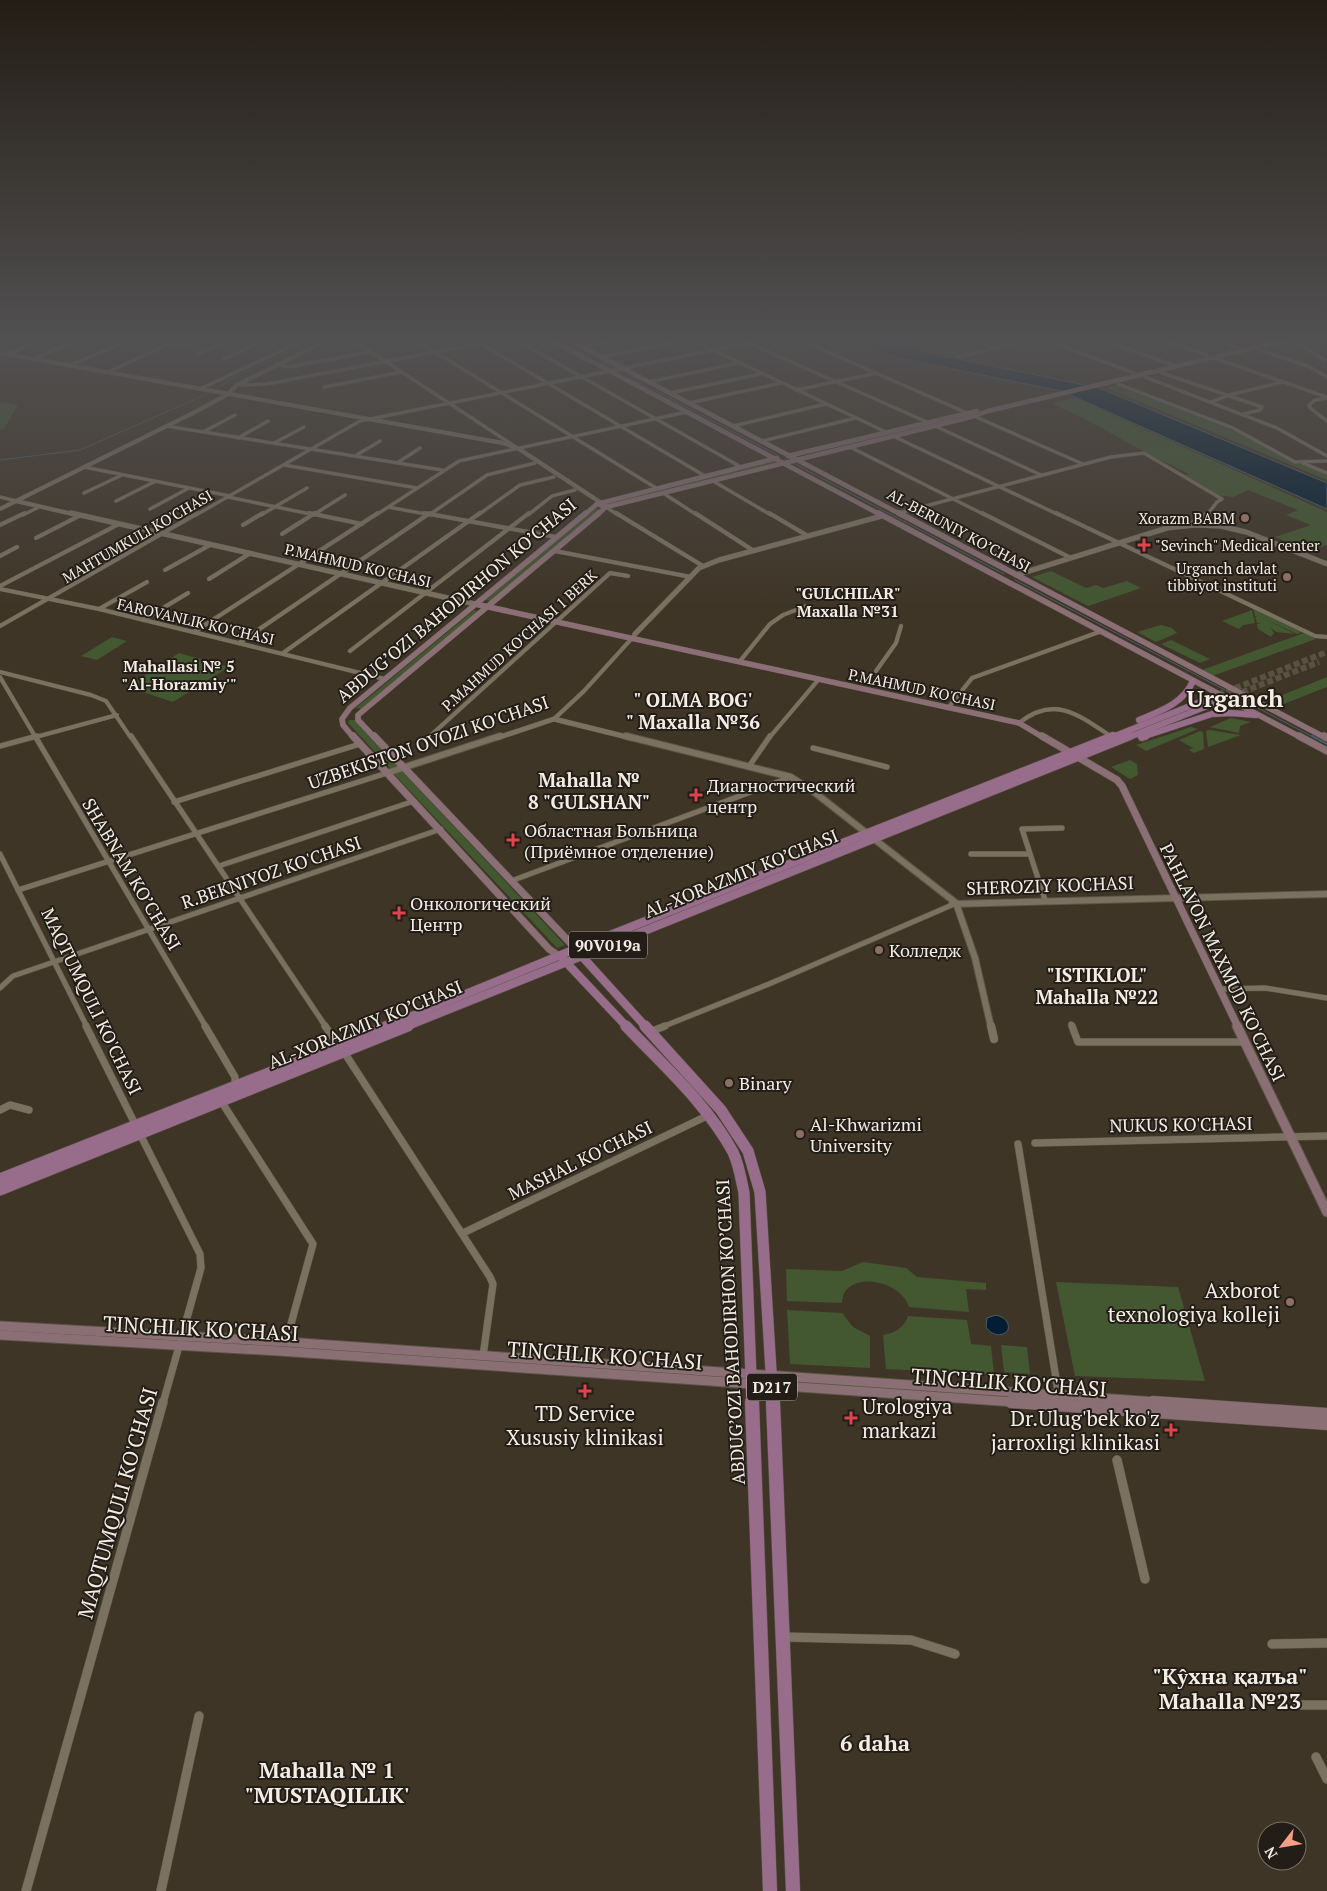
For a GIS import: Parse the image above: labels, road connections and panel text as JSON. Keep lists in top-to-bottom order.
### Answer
{
  "streets": {
    "main road": [
      "AL-BERUNIY KO’CHASI",
      "P.MAHMUD KO'CHASI",
      "ABDUG’OZI BAHODIRHON KO’CHASI",
      "AL-XORAZMIY KO’CHASI",
      "90V019a",
      "PAHLAVON MAXMUD KO'CHASI",
      "TINCHLIK KO'CHASI",
      "D217"
    ],
    "street": [
      "MAHTUMKULI KO'CHASI",
      "FAROVANLIK KO'CHASI",
      "P.MAHMUD KO'CHASI 1 BERK",
      "UZBEKISTON OVOZI KO'CHASI",
      "R.BEKNIYOZ KO'CHASI",
      "SHABNAM KO’CHASI",
      "SHEROZIY KOCHASI",
      "MAQTUMQULI KO'CHASI",
      "NUKUS KO'CHASI",
      "MASHAL KO'CHASI"
    ]
  },
  "crossings": [
    ["AL-BERUNIY KO’CHASI", "ABDUG’OZI BAHODIRHON KO’CHASI"],
    ["AL-BERUNIY KO’CHASI", "UZBEKISTON OVOZI KO'CHASI"],
    ["MAHTUMKULI KO'CHASI", "P.MAHMUD KO'CHASI"],
    ["MAHTUMKULI KO'CHASI", "FAROVANLIK KO'CHASI"],
    ["P.MAHMUD KO'CHASI", "ABDUG’OZI BAHODIRHON KO’CHASI"],
    ["P.MAHMUD KO'CHASI", "P.MAHMUD KO'CHASI 1 BERK"],
    ["P.MAHMUD KO'CHASI", "UZBEKISTON OVOZI KO'CHASI"],
    ["P.MAHMUD KO'CHASI", "AL-XORAZMIY KO’CHASI"],
    ["P.MAHMUD KO'CHASI", "PAHLAVON MAXMUD KO'CHASI"],
    ["ABDUG’OZI BAHODIRHON KO’CHASI", "FAROVANLIK KO'CHASI"],
    ["ABDUG’OZI BAHODIRHON KO’CHASI", "UZBEKISTON OVOZI KO'CHASI"],
    ["ABDUG’OZI BAHODIRHON KO’CHASI", "R.BEKNIYOZ KO'CHASI"],
    ["ABDUG’OZI BAHODIRHON KO’CHASI", "AL-XORAZMIY KO’CHASI"],
    ["ABDUG’OZI BAHODIRHON KO’CHASI", "SHEROZIY KOCHASI"],
    ["ABDUG’OZI BAHODIRHON KO’CHASI", "MASHAL KO'CHASI"],
    ["ABDUG’OZI BAHODIRHON KO’CHASI", "TINCHLIK KO'CHASI"],
    ["UZBEKISTON OVOZI KO'CHASI", "SHABNAM KO’CHASI"],
    ["UZBEKISTON OVOZI KO'CHASI", "MAQTUMQULI KO'CHASI"],
    ["R.BEKNIYOZ KO'CHASI", "SHABNAM KO’CHASI"],
    ["R.BEKNIYOZ KO'CHASI", "MAQTUMQULI KO'CHASI"],
    ["AL-XORAZMIY KO’CHASI", "SHABNAM KO’CHASI"],
    ["AL-XORAZMIY KO’CHASI", "PAHLAVON MAXMUD KO'CHASI"],
    ["AL-XORAZMIY KO’CHASI", "MAQTUMQULI KO'CHASI"],
    ["SHEROZIY KOCHASI", "PAHLAVON MAXMUD KO'CHASI"],
    ["PAHLAVON MAXMUD KO'CHASI", "NUKUS KO'CHASI"],
    ["MAQTUMQULI KO'CHASI", "TINCHLIK KO'CHASI"]
  ],
  "districts": [
    "\"GULCHILAR\" Maxalla №31",
    "Mahallasi № 5 \"Аl-Horazmiy'\"",
    "Urganch",
    "\" OLMA BOG' \" Maxalla №36",
    "Mahalla № 8 \"GULSHAN\"",
    "\"ISTIKLOL\" Mahalla №22",
    "\"Kŷхна қалъа\" Mahalla №23",
    "6 daha",
    "Mahalla № 1 \"MUSTAQILLIK'"
  ],
  "places": {
    "other": [
      "Xorazm BABM",
      "Urganch davlat tibbiyot instituti",
      "Колледж",
      "Binary",
      "Al-Khwarizmi University",
      "Axborot texnologiya kolleji"
    ],
    "health": [
      "\"Sevinch\" Medical center",
      "Диагностический центр",
      "Областная Больница (Приёмное отделение)",
      "Онкологический Центр",
      "TD Service Xususiy klinikasi",
      "Urologiya markazi",
      "Dr.Ulug'bek ko'z jarroxligi klinikasi"
    ]
  },
  "north": "bottom left"
}
